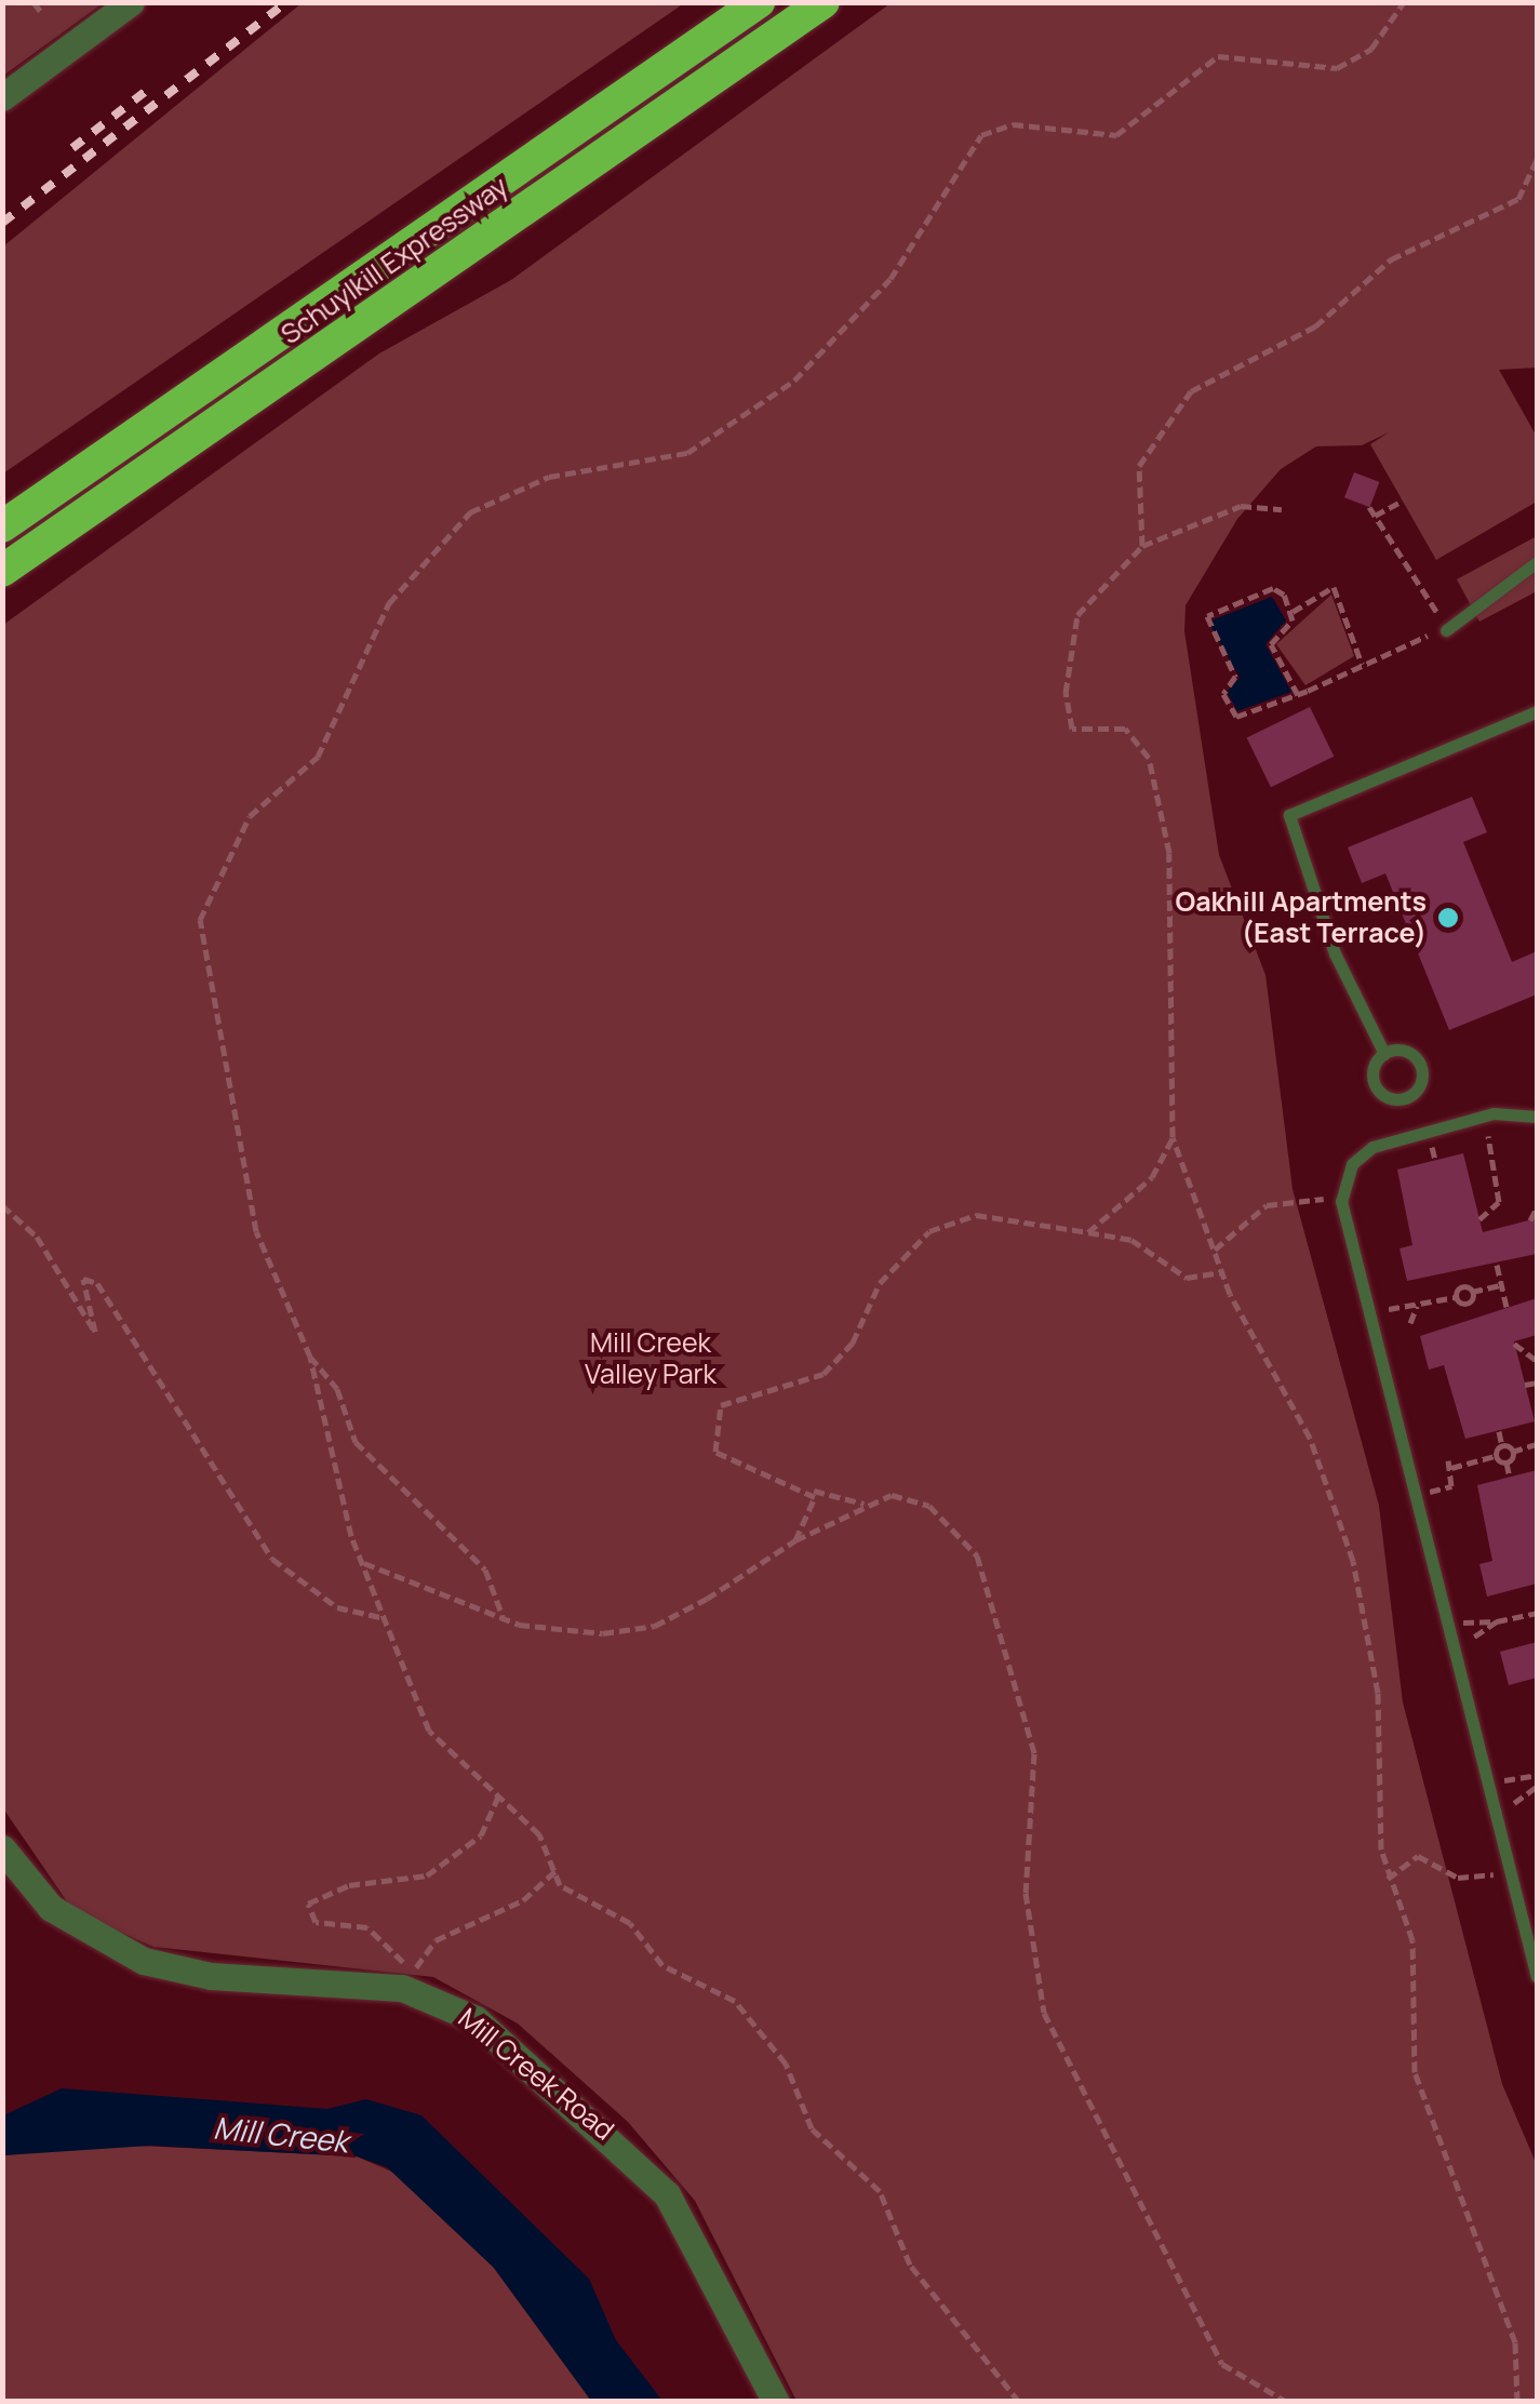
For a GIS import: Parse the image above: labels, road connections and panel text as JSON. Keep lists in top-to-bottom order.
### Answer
{
  "streets": {
    "highway": ["Schuylkill Expressway"],
    "street": ["Mill Creek Road"]
  },
  "water": ["Mill Creek"],
  "parks": ["Mill Creek Valley Park"],
  "places": ["Oakhill Apartments (East Terrace)"]
}
